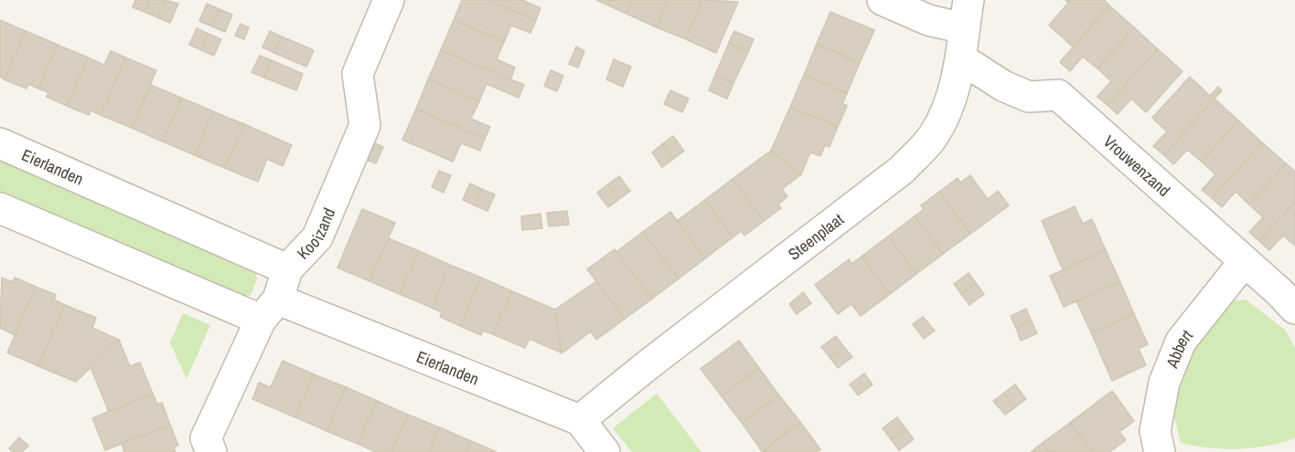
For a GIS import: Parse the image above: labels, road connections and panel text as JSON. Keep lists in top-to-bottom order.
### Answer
{
  "streets": {
    "street": [
      "Vrouwenzand",
      "Eierlanden",
      "Kooizand",
      "Steenplaat",
      "Abbert"
    ]
  },
  "crossings": [
    ["Vrouwenzand", "Steenplaat"],
    ["Vrouwenzand", "Abbert"],
    ["Eierlanden", "Kooizand"],
    ["Eierlanden", "Steenplaat"]
  ]
}
